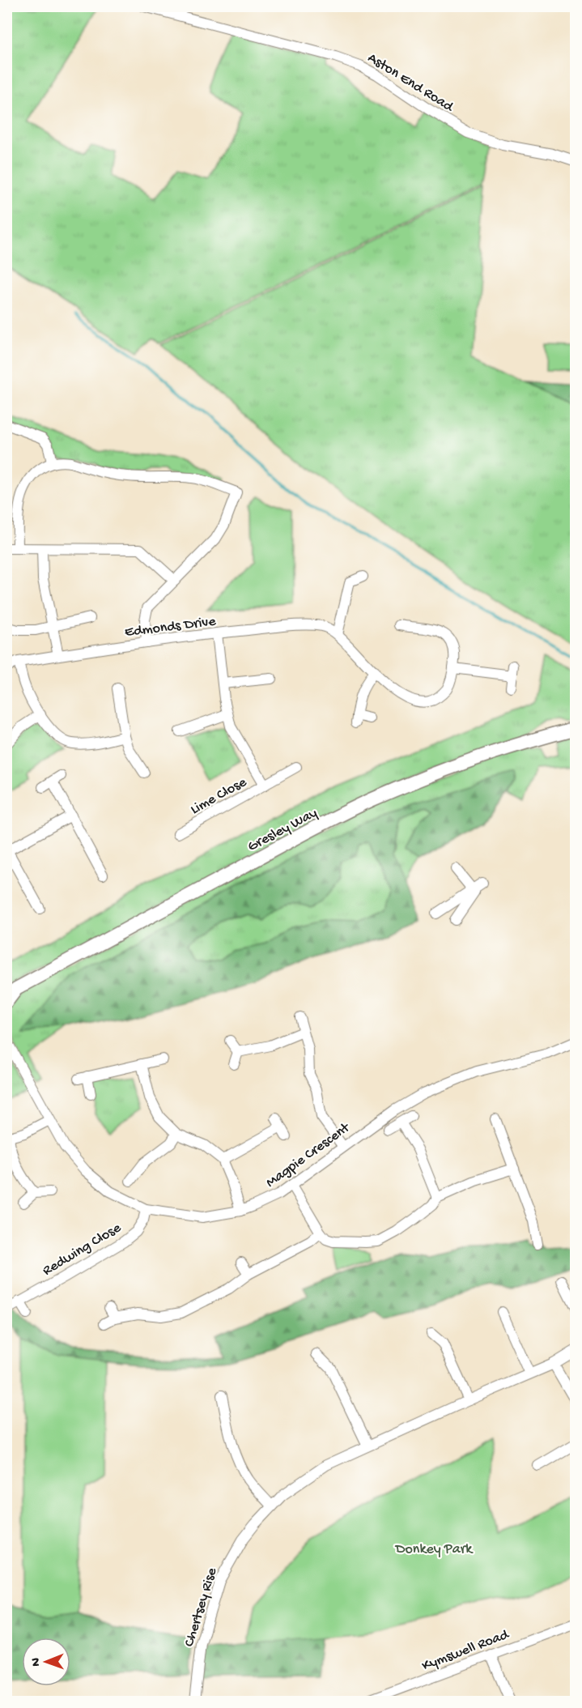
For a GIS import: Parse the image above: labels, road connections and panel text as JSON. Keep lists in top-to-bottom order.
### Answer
{
  "streets": {
    "street": [
      "Aston End Road",
      "Edmonds Drive",
      "Lime Close",
      "Gresley Way",
      "Magpie Crescent",
      "Redwing Close",
      "Chertsey Rise",
      "Kymswell Road"
    ]
  },
  "crossings": [
    ["Edmonds Drive", "Lime Close"],
    ["Magpie Crescent", "Redwing Close"]
  ],
  "parks": ["Donkey Park"],
  "north": "left"
}
